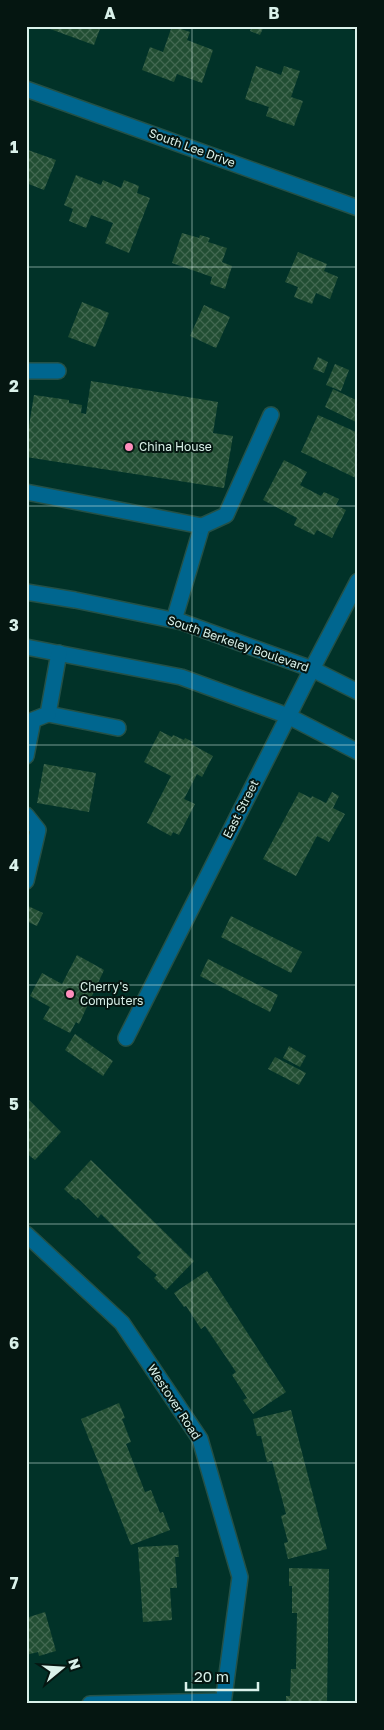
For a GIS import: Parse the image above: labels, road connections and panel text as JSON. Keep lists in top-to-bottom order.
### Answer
{
  "streets": {
    "street": [
      "South Lee Drive",
      "South Berkeley Boulevard",
      "East Street",
      "Westover Road"
    ]
  },
  "crossings": [
    ["South Berkeley Boulevard", "East Street"]
  ],
  "places": ["China House", "Cherry's Computers"],
  "scale_bar": "20 m",
  "north": "right",
  "grid": {
    "columns": ["A", "B"],
    "rows": [
      "1",
      "2",
      "3",
      "4",
      "5",
      "6",
      "7"
    ]
  }
}
